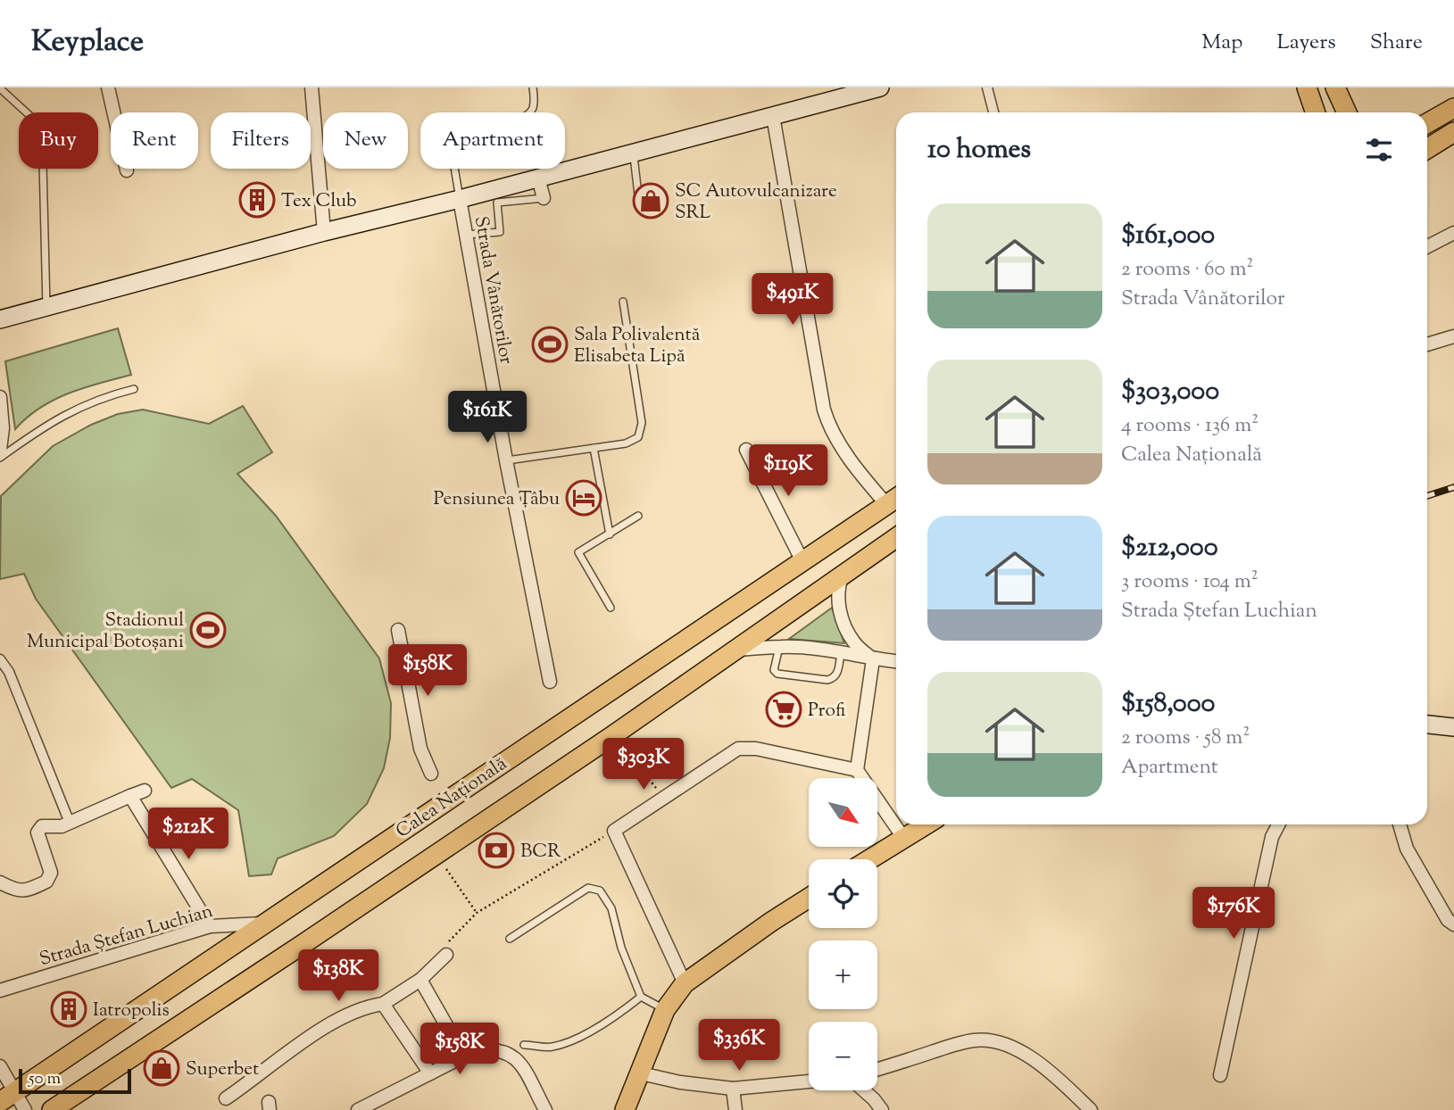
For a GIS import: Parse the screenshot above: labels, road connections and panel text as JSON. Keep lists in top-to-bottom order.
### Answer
{
  "streets": {
    "main road": ["Calea Națională"],
    "street": ["Strada Vânătorilor", "Strada Ștefan Luchian"]
  },
  "crossings": [
    ["Calea Națională", "Strada Ștefan Luchian"]
  ],
  "places": {
    "building": ["Tex Club", "Iatropolis"],
    "shop": ["SC Autovulcanizare SRL", "Superbet"],
    "sports": ["Sala Polivalentă Elisabeta Lipă", "Stadionul Municipal Botoșani"],
    "hotel": ["Pensiunea Țâbu"],
    "supermarket": ["Profi"],
    "bank": ["BCR"]
  },
  "scale_bar": "50 m",
  "north": "bottom right",
  "page": {
    "header": "Keyplace",
    "nav": ["Map", "Layers", "Share"],
    "chip": [
      "Buy",
      "Rent",
      "Filters",
      "New",
      "Apartment"
    ],
    "heading": "10 homes",
    "list": [
      {
        "name": "$161,000",
        "note": "2 rooms · 60 m² · Strada Vânătorilor"
      },
      {
        "name": "$303,000",
        "note": "4 rooms · 136 m² · Calea Națională"
      },
      {
        "name": "$212,000",
        "note": "3 rooms · 104 m² · Strada Ștefan Luchian"
      },
      {
        "name": "$158,000",
        "note": "2 rooms · 58 m² · Apartment"
      }
    ],
    "price": [
      "$491K",
      "$161K",
      "$119K",
      "$158K",
      "$303K",
      "$212K",
      "$176K",
      "$138K",
      "$336K",
      "$158K"
    ],
    "map_buttons": ["+", "−"],
    "scale": "50 m"
  }
}
